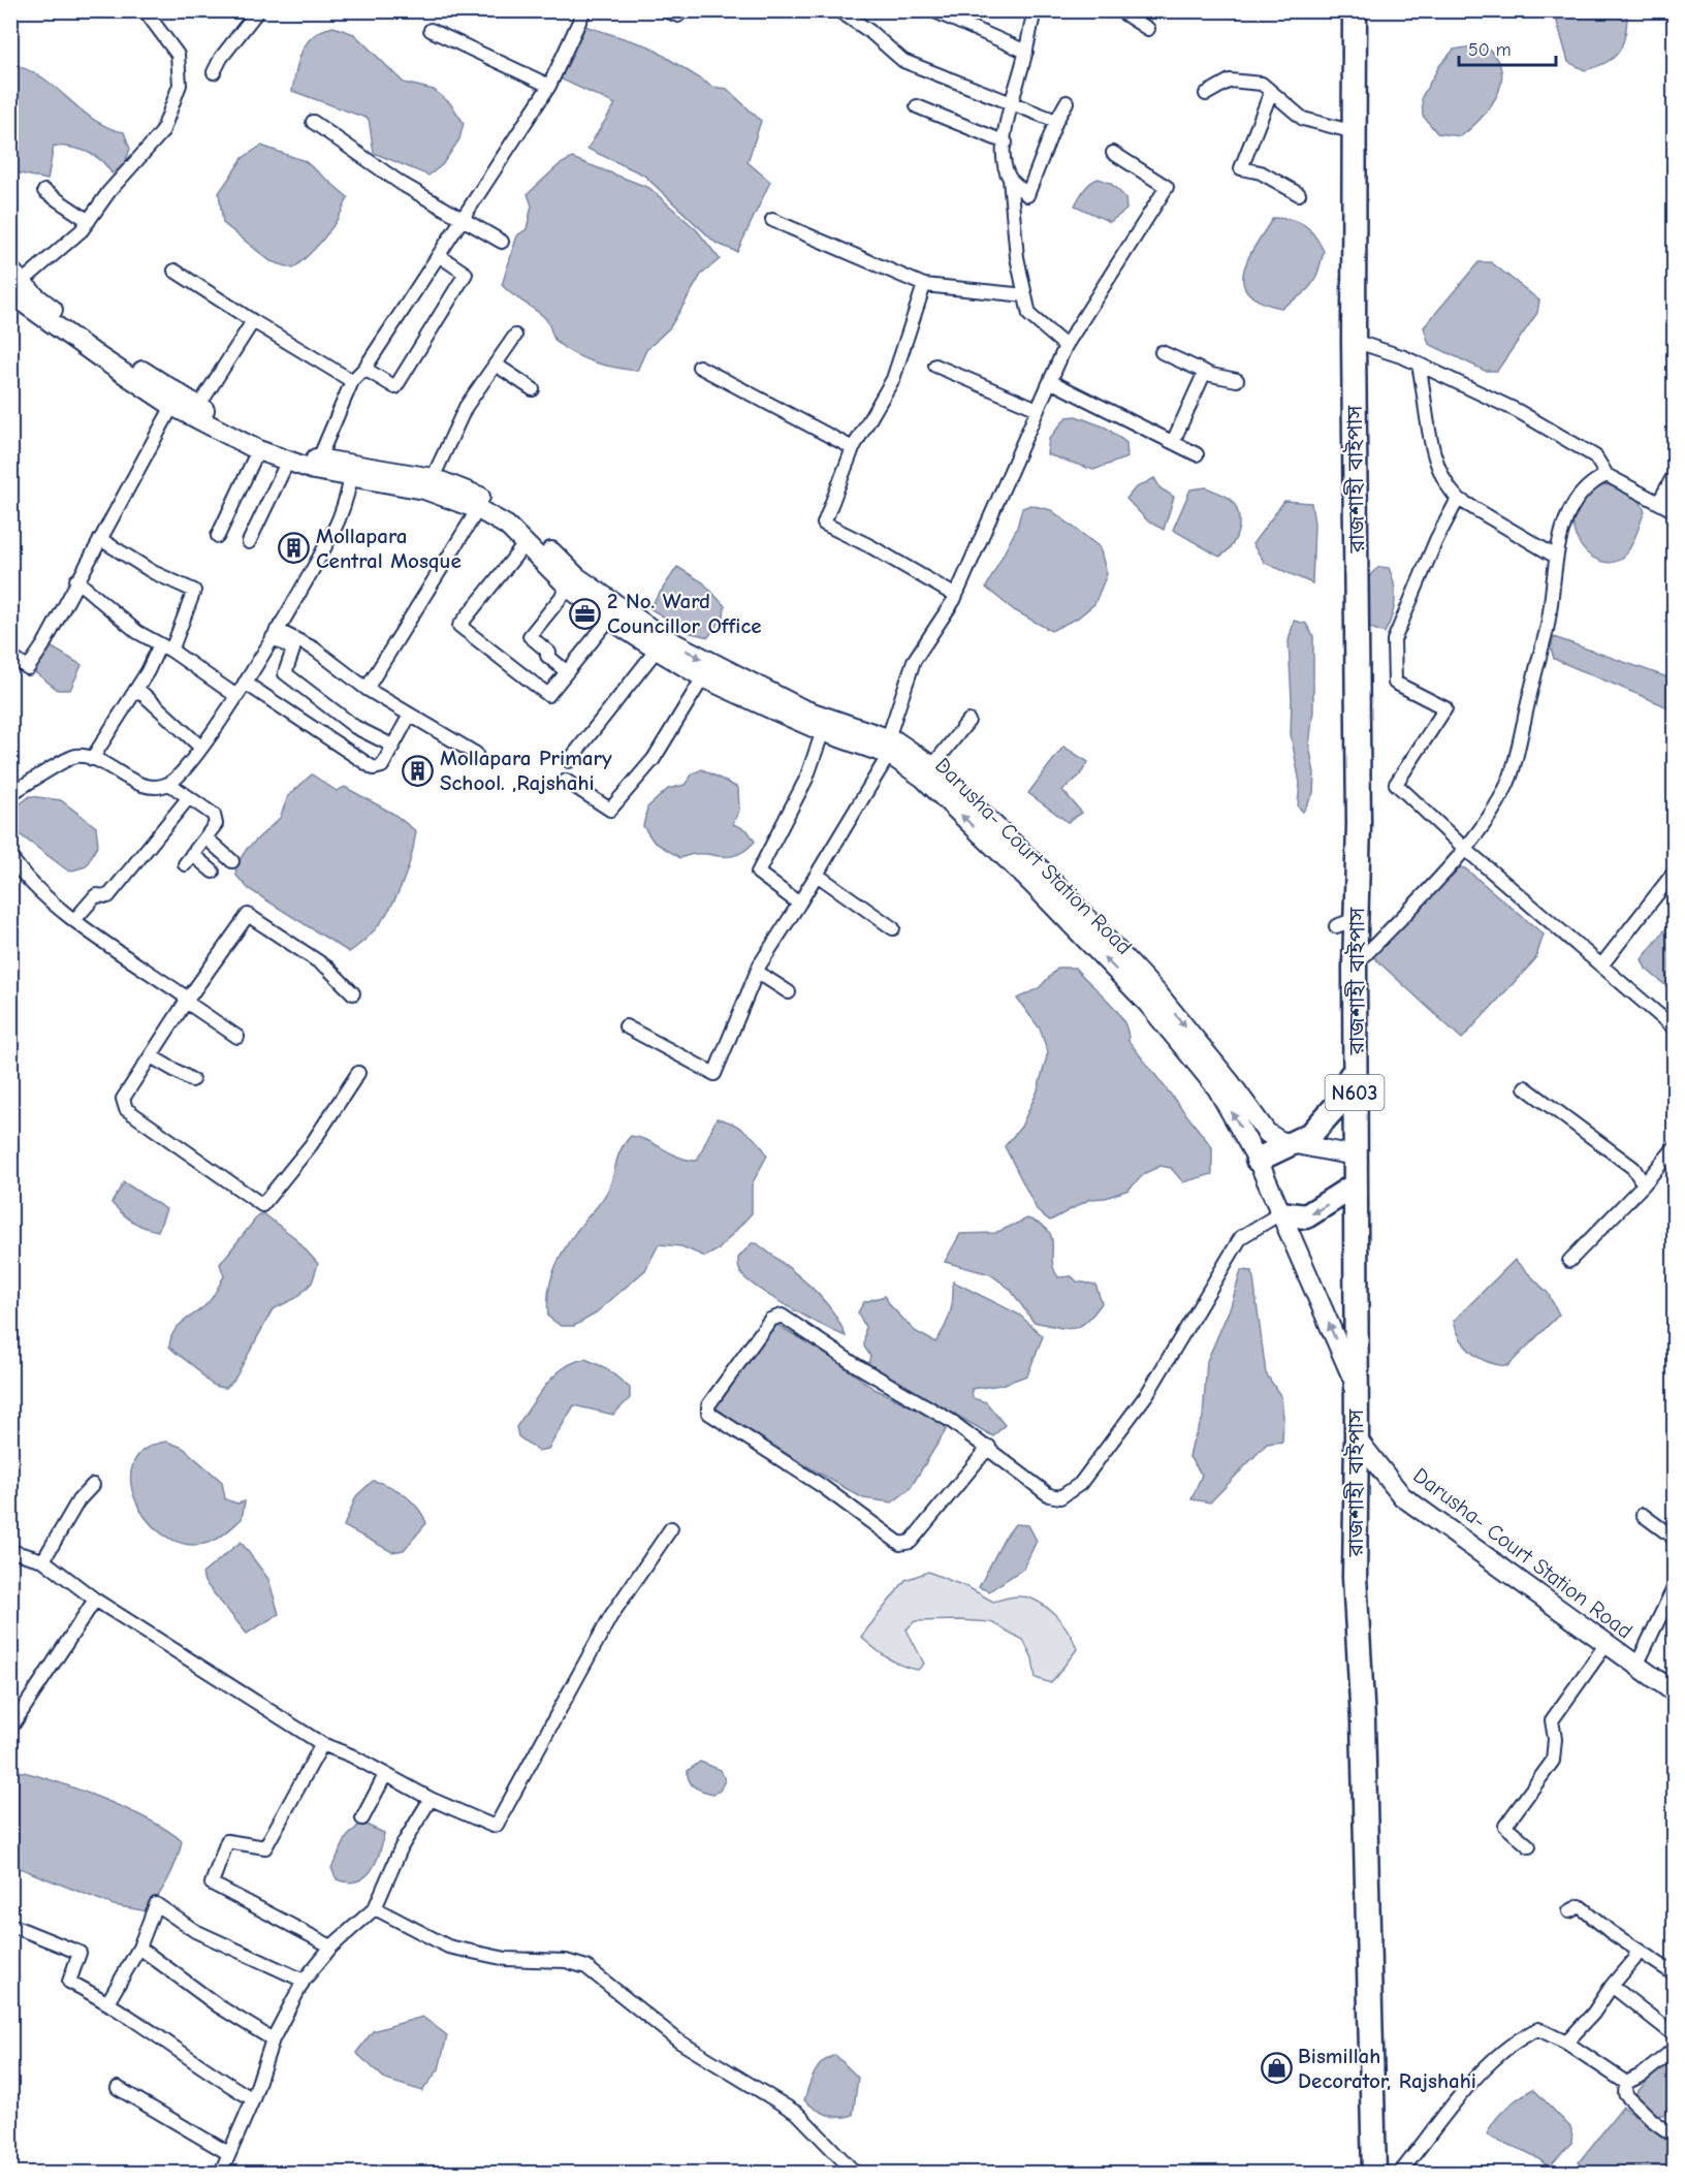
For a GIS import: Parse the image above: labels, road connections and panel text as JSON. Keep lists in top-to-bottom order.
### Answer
{
  "streets": {
    "highway": ["রাজশাহী বাইপাস", "N603"],
    "street": ["Darusha- Court Station Road"]
  },
  "crossings": [
    ["রাজশাহী বাইপাস", "Darusha- Court Station Road"]
  ],
  "places": {
    "building": ["Mollapara Central Mosque", "Mollapara Primary School. ,Rajshahi"],
    "office": ["2 No. Ward Councillor Office"],
    "shop": ["Bismillah Decorator, Rajshahi"]
  },
  "scale_bar": "50 m"
}
